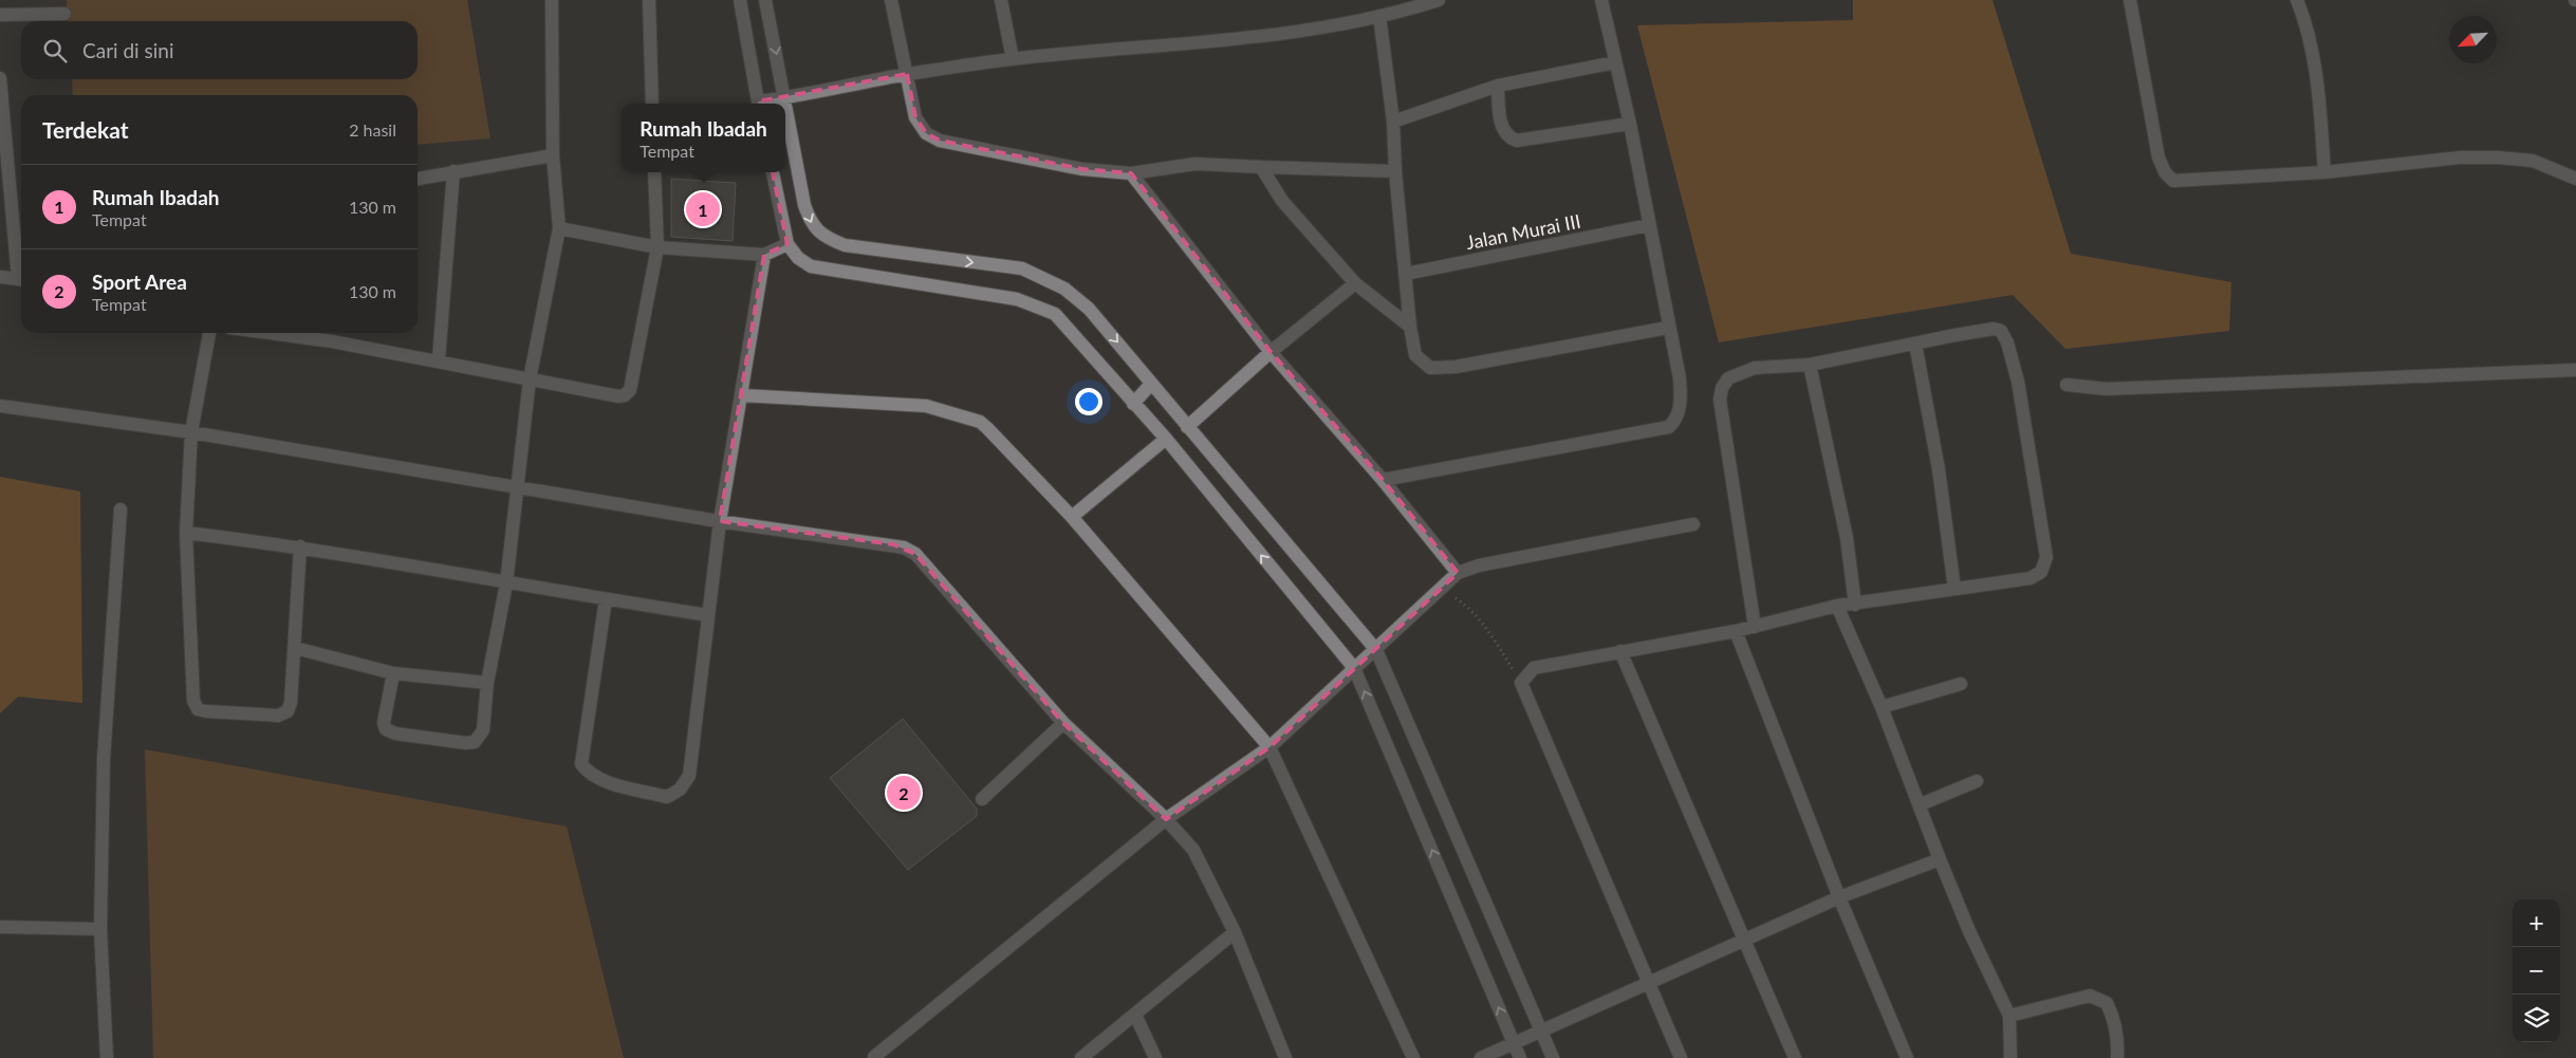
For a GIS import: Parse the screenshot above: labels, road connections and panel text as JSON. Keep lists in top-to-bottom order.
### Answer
{
  "streets": {
    "street": ["Jalan Murai III"]
  },
  "north": "bottom left",
  "page": {
    "search": "Cari di sini",
    "heading": ["Terdekat", "2 hasil"],
    "popup": ["Rumah Ibadah", "Tempat"],
    "list": [
      {
        "mark": "1",
        "name": "Rumah Ibadah",
        "note": "Tempat",
        "value": "130 m"
      },
      {
        "mark": "2",
        "name": "Sport Area",
        "note": "Tempat",
        "value": "130 m"
      }
    ],
    "pins": ["1", "2"],
    "map_buttons": ["+", "−"]
  }
}
